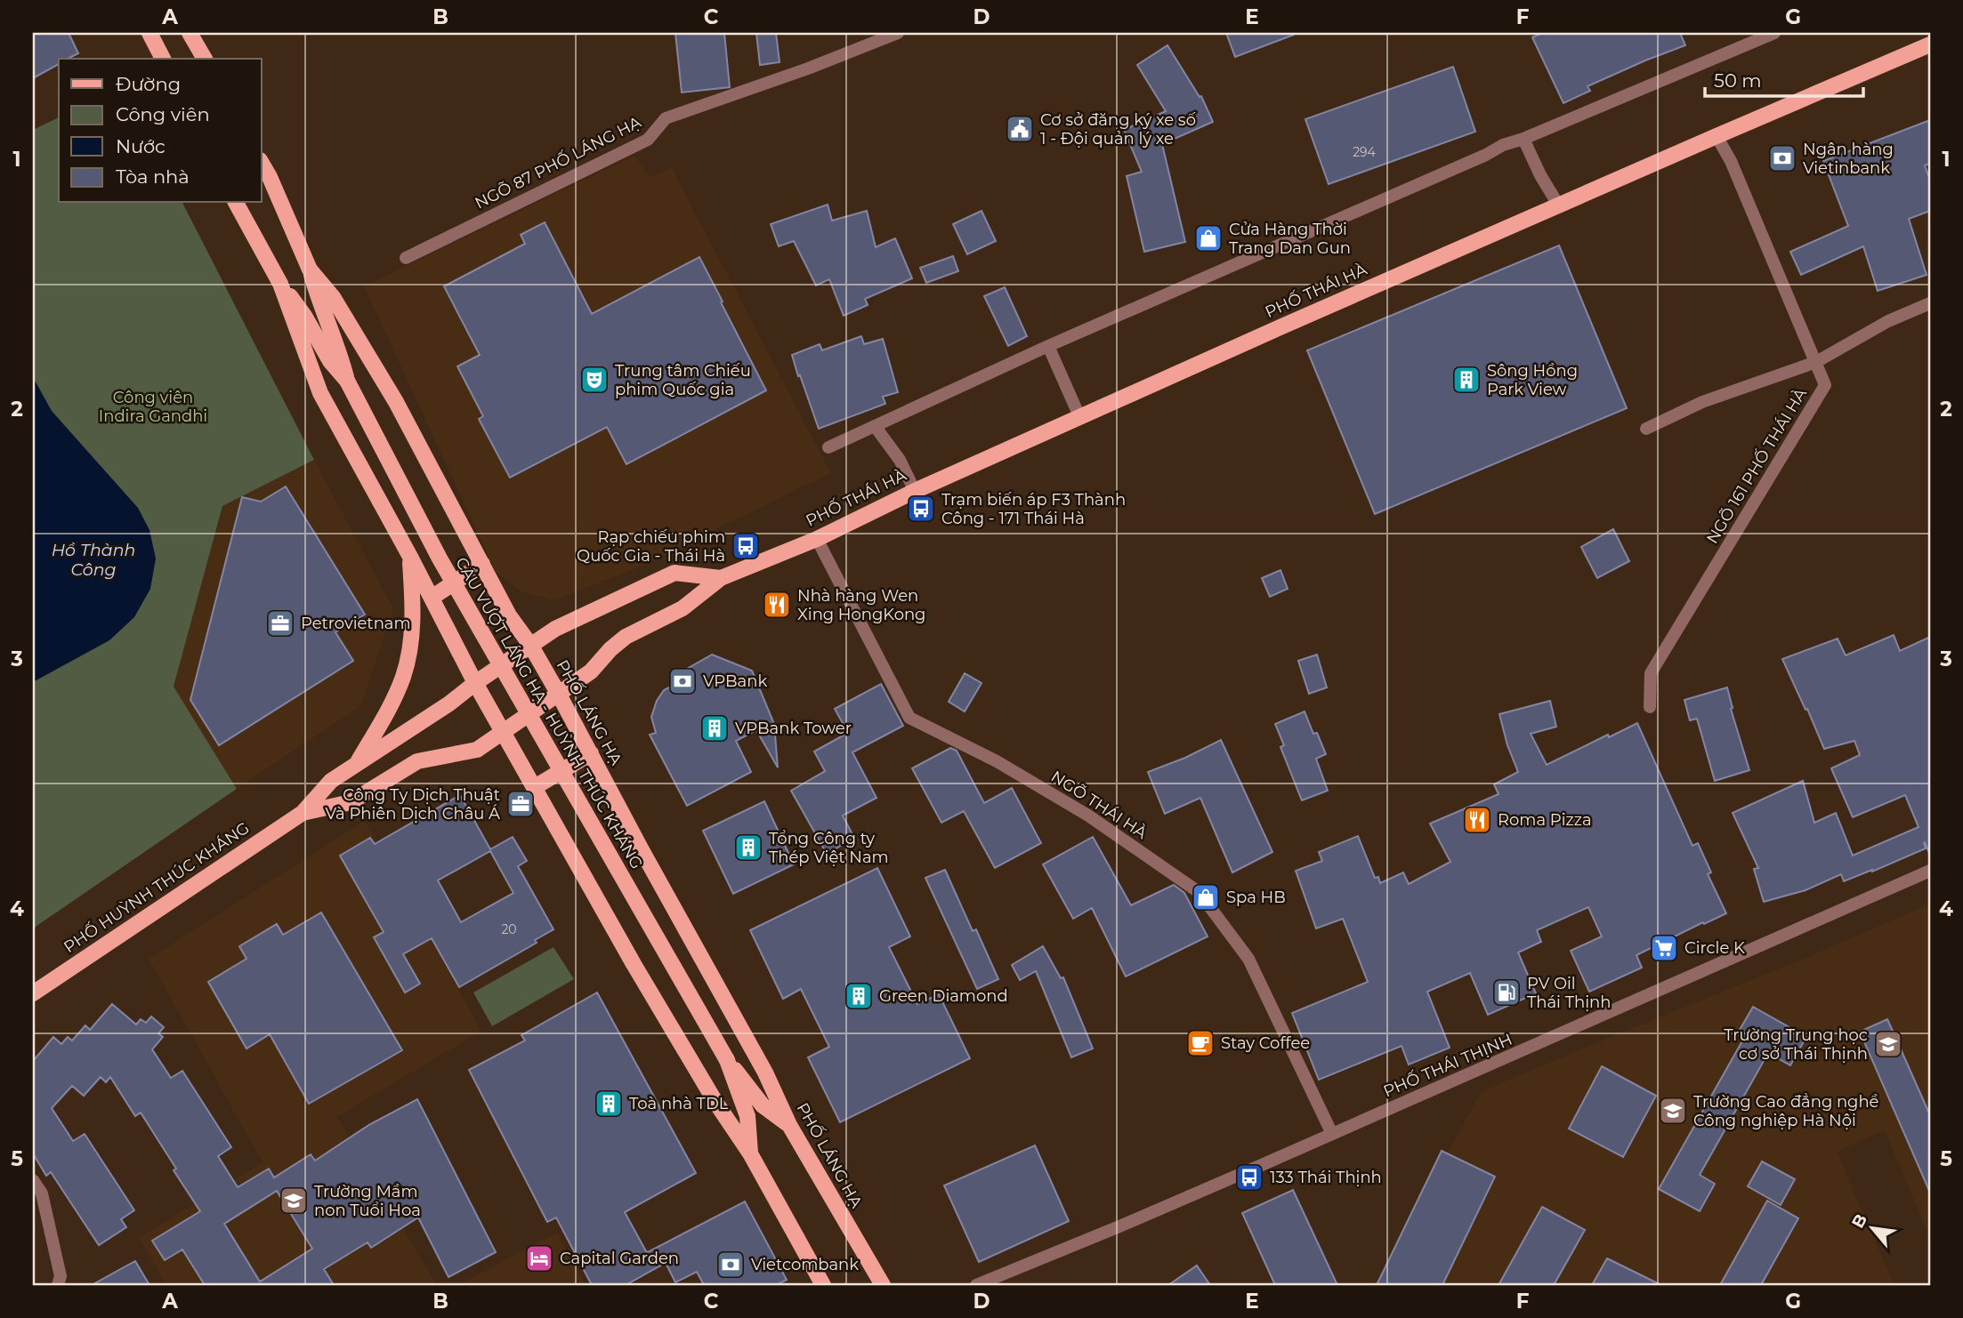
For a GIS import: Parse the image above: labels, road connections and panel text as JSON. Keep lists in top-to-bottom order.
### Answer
{
  "streets": {
    "main road": [
      "PHỐ THÁI HÀ",
      "PHỐ LÁNG HẠ",
      "CẦU VƯỢT LÁNG HẠ - HUỲNH THÚC KHÁNG",
      "PHỐ HUỲNH THÚC KHÁNG"
    ],
    "street": [
      "NGÕ 87 PHỐ LÁNG HẠ",
      "NGÕ 161 PHỐ THÁI HÀ",
      "NGÕ THÁI HÀ",
      "PHỐ THÁI THỊNH"
    ]
  },
  "crossings": [
    ["PHỐ THÁI HÀ", "NGÕ 161 PHỐ THÁI HÀ"],
    ["PHỐ THÁI HÀ", "PHỐ LÁNG HẠ"],
    ["PHỐ THÁI HÀ", "NGÕ THÁI HÀ"],
    ["PHỐ THÁI HÀ", "PHỐ HUỲNH THÚC KHÁNG"],
    ["PHỐ LÁNG HẠ", "CẦU VƯỢT LÁNG HẠ - HUỲNH THÚC KHÁNG"],
    ["NGÕ THÁI HÀ", "PHỐ THÁI THỊNH"]
  ],
  "water": ["Hồ Thành Công"],
  "parks": ["Công viên Indira Gandhi"],
  "places": {
    "public building": ["Cơ sở đăng ký xe số 1 - Đội quản lý xe"],
    "bank": ["Ngân hàng Vietinbank", "VPBank", "Vietcombank"],
    "shop": ["Cửa Hàng Thời Trang Dan Gun", "Spa HB"],
    "theatre": ["Trung tâm Chiếu phim Quốc gia"],
    "building": [
      "Sông Hồng Park View",
      "VPBank Tower",
      "Tổng Công ty Thép Việt Nam",
      "Green Diamond",
      "Toà nhà TDL"
    ],
    "bus stop": ["Trạm biến áp F3 Thành Công - 171 Thái Hà", "Rạp chiếu phim Quốc Gia - Thái Hà", "133 Thái Thịnh"],
    "restaurant": ["Nhà hàng Wen Xing HongKong", "Roma Pizza"],
    "office": ["Petrovietnam", "Công Ty Dịch Thuật Và Phiên Dịch Châu Á"],
    "supermarket": ["Circle K"],
    "fuel station": ["PV Oil Thái Thịnh"],
    "cafe": ["Stay Coffee"],
    "school or university": ["Trường Trung học cơ sở Thái Thịnh", "Trường Cao đẳng nghề Công nghiệp Hà Nội", "Trường Mầm non Tuổi Hoa"],
    "hotel": ["Capital Garden"]
  },
  "house_numbers": ["294", "20"],
  "legend": [
    "Đường",
    "Công viên",
    "Nước",
    "Tòa nhà"
  ],
  "scale_bar": "50 m",
  "north": "top left",
  "grid": {
    "columns": [
      "A",
      "B",
      "C",
      "D",
      "E",
      "F",
      "G"
    ],
    "rows": [
      "1",
      "2",
      "3",
      "4",
      "5"
    ]
  }
}
